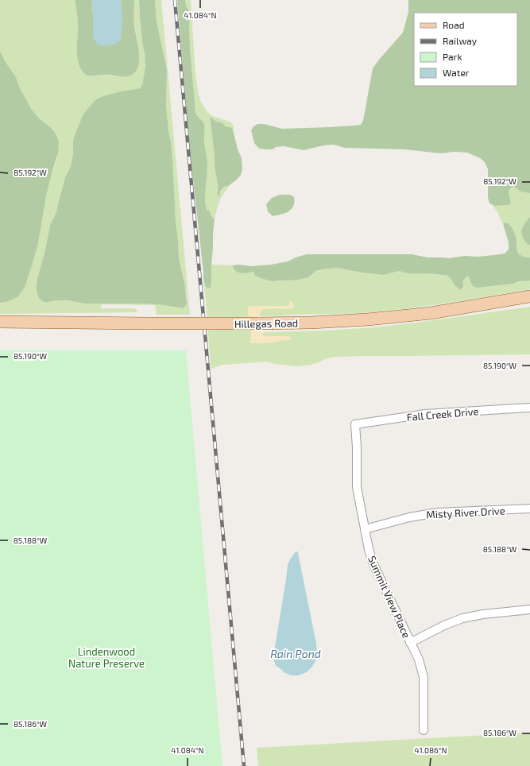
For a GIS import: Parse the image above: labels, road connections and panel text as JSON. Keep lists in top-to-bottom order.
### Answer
{
  "streets": {
    "main road": ["Hillegas Road"],
    "street": ["Fall Creek Drive", "Misty River Drive", "Summit View Place"]
  },
  "crossings": [
    ["Fall Creek Drive", "Summit View Place"],
    ["Misty River Drive", "Summit View Place"]
  ],
  "water": ["Rain Pond"],
  "parks": ["Lindenwood Nature Preserve"],
  "legend": [
    "Road",
    "Railway",
    "Park",
    "Water"
  ],
  "coordinates": [
    "41.084°N",
    "85.192°W",
    "85.190°W",
    "85.188°W",
    "85.186°W",
    "41.086°N"
  ]
}
